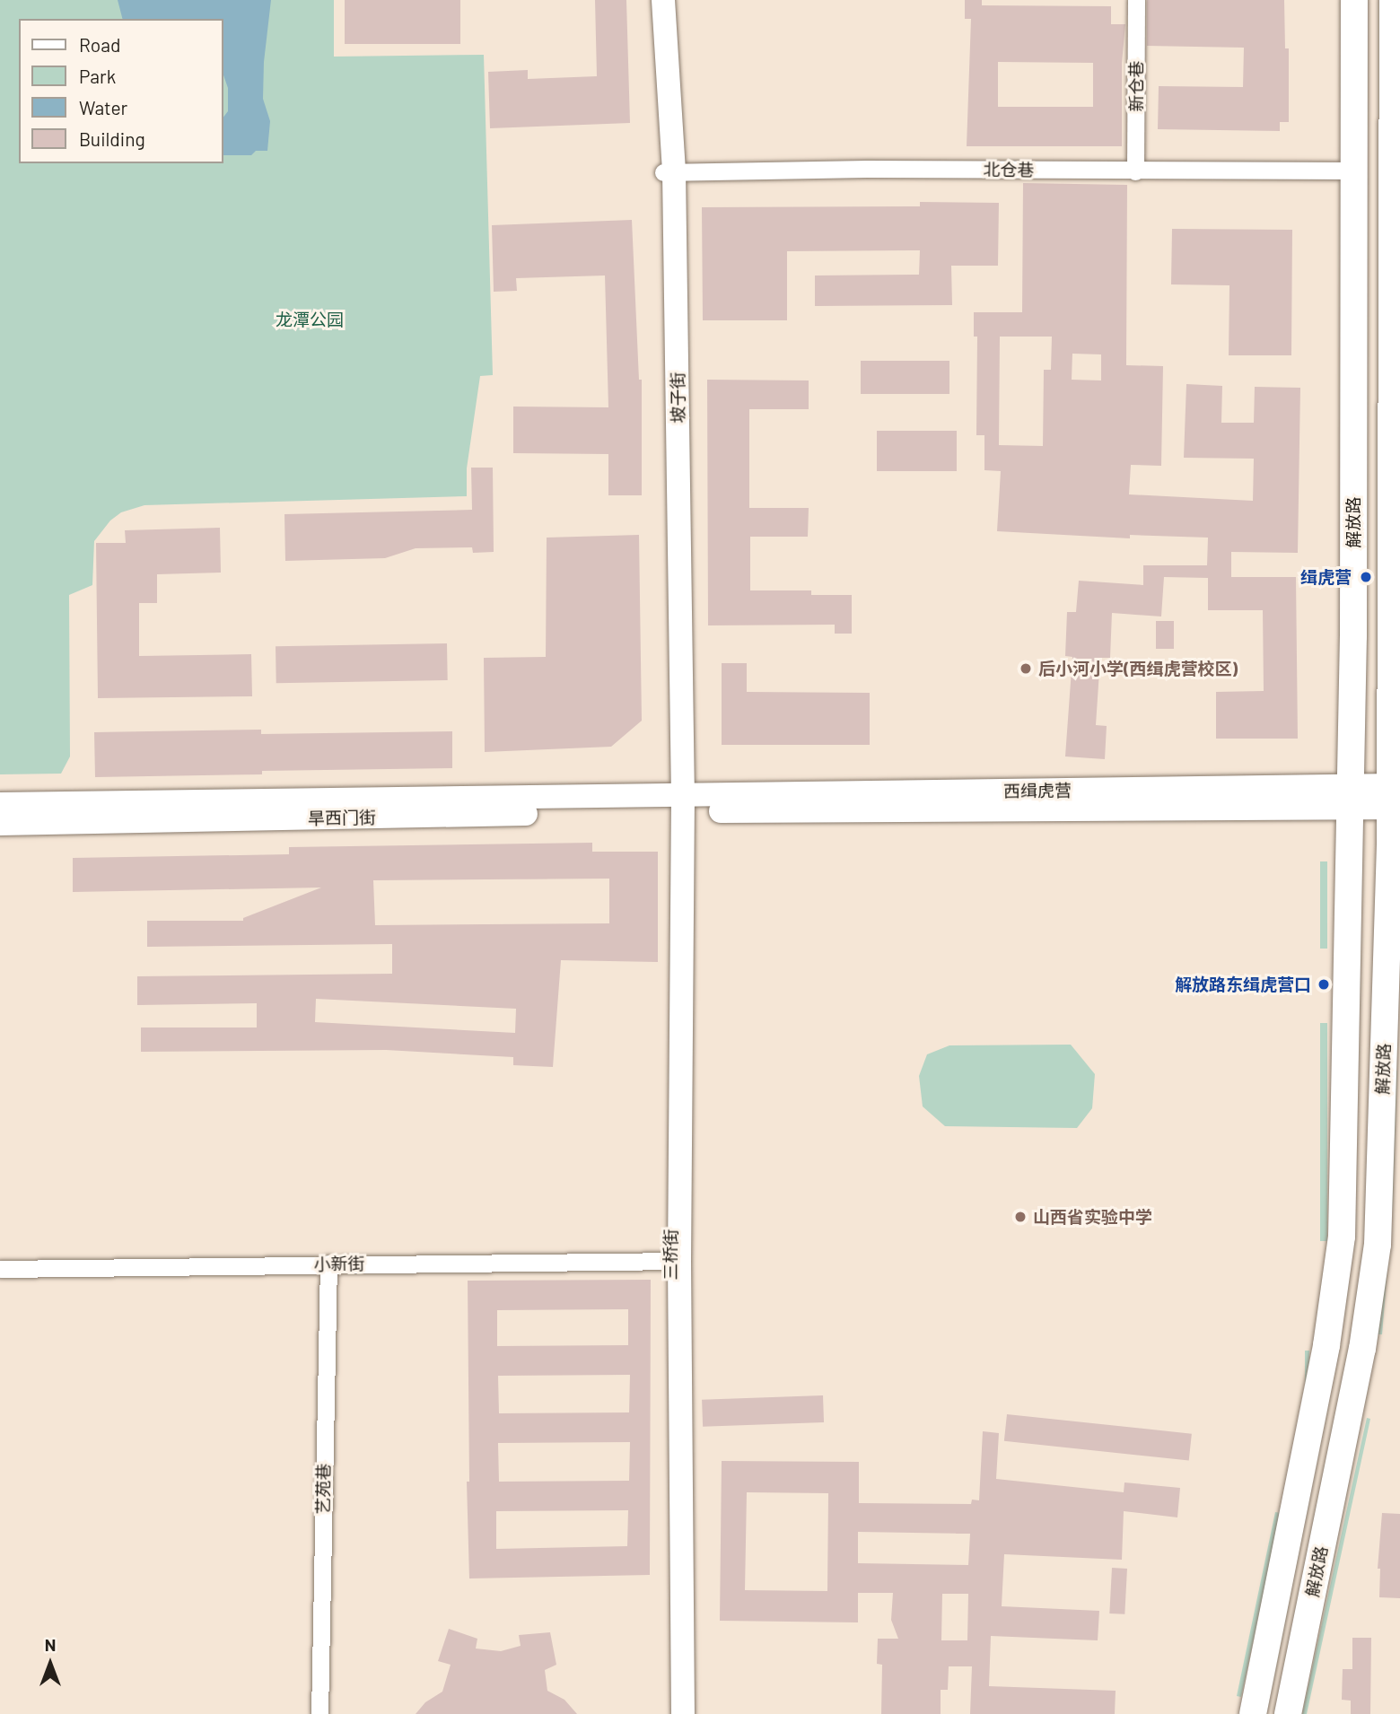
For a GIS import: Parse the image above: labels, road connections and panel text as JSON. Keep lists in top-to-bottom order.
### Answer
{
  "streets": {
    "main road": ["解放路"],
    "street": [
      "新仓巷",
      "北仓巷",
      "坡子街",
      "西缉虎营",
      "旱西门街",
      "三桥街",
      "小新街",
      "艺苑巷"
    ]
  },
  "crossings": [
    ["新仓巷", "北仓巷"],
    ["北仓巷", "坡子街"],
    ["北仓巷", "解放路"],
    ["坡子街", "西缉虎营"],
    ["坡子街", "旱西门街"],
    ["坡子街", "三桥街"],
    ["解放路", "西缉虎营"],
    ["西缉虎营", "旱西门街"],
    ["西缉虎营", "三桥街"],
    ["旱西门街", "三桥街"],
    ["三桥街", "小新街"],
    ["小新街", "艺苑巷"]
  ],
  "parks": ["龙潭公园"],
  "places": [
    "缉虎营",
    "后小河小学(西缉虎营校区)",
    "解放路东缉虎营口",
    "山西省实验中学"
  ],
  "legend": [
    "Road",
    "Park",
    "Water",
    "Building"
  ],
  "north": "top"
}
